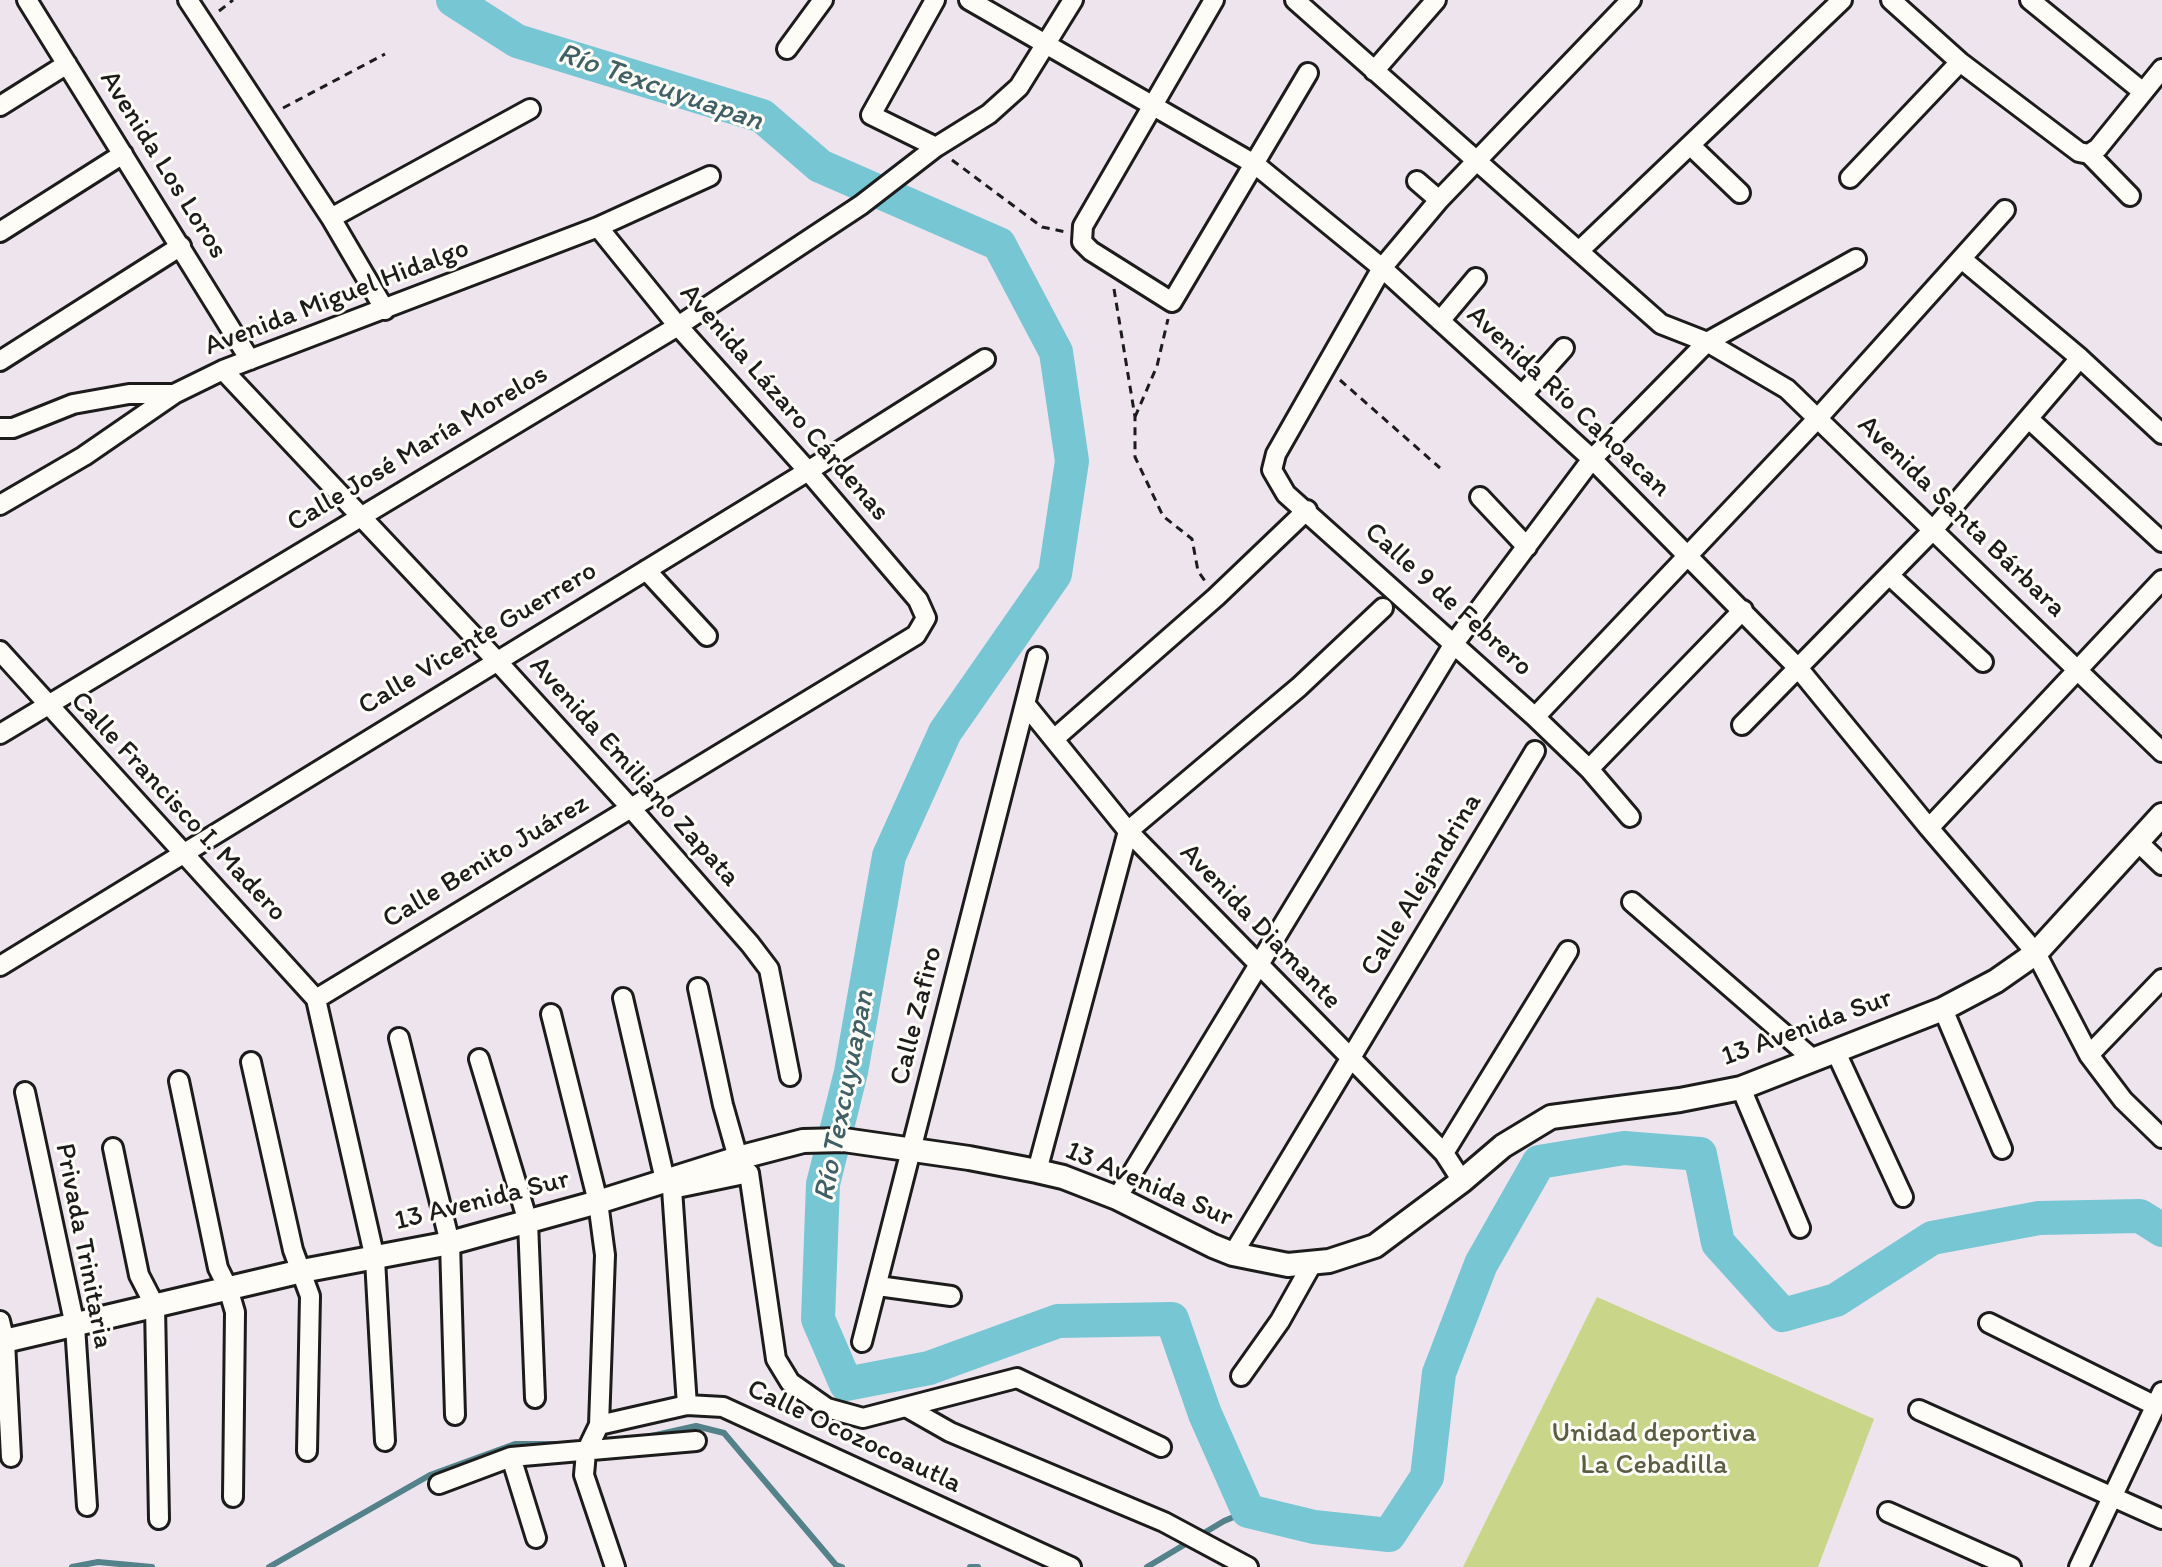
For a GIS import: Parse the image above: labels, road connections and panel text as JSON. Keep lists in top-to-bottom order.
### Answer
{
  "streets": {
    "street": [
      "Avenida Los Loros",
      "Avenida Miguel Hidalgo",
      "Avenida Río Cahoacan",
      "Avenida Lázaro Cárdenas",
      "Calle José María Morelos",
      "Avenida Santa Bárbara",
      "Calle 9 de Febrero",
      "Calle Vicente Guerrero",
      "Avenida Emiliano Zapata",
      "Calle Francisco I. Madero",
      "Calle Benito Juárez",
      "Calle Alejandrina",
      "Avenida Diamante",
      "Calle Zafiro",
      "13 Avenida Sur",
      "Privada Trinitaria",
      "Calle Ocozocoautla"
    ]
  },
  "crossings": [
    ["Avenida Los Loros", "Avenida Miguel Hidalgo"],
    ["Avenida Miguel Hidalgo", "Avenida Lázaro Cárdenas"],
    ["Avenida Miguel Hidalgo", "Avenida Emiliano Zapata"],
    ["Avenida Río Cahoacan", "Calle José María Morelos"],
    ["Avenida Río Cahoacan", "13 Avenida Sur"],
    ["Avenida Lázaro Cárdenas", "Calle José María Morelos"],
    ["Avenida Lázaro Cárdenas", "Calle Vicente Guerrero"],
    ["Avenida Lázaro Cárdenas", "Calle Benito Juárez"],
    ["Calle José María Morelos", "Avenida Emiliano Zapata"],
    ["Calle José María Morelos", "Calle Francisco I. Madero"],
    ["Calle Vicente Guerrero", "Avenida Emiliano Zapata"],
    ["Calle Vicente Guerrero", "Calle Francisco I. Madero"],
    ["Avenida Emiliano Zapata", "Calle Benito Juárez"],
    ["Calle Francisco I. Madero", "Calle Benito Juárez"],
    ["Calle Alejandrina", "Avenida Diamante"],
    ["Calle Alejandrina", "13 Avenida Sur"],
    ["Avenida Diamante", "Calle Zafiro"],
    ["Avenida Diamante", "13 Avenida Sur"],
    ["Calle Zafiro", "13 Avenida Sur"],
    ["13 Avenida Sur", "Privada Trinitaria"]
  ],
  "water": ["Río Texcuyuapan"],
  "parks": ["Unidad deportiva La Cebadilla"]
}
